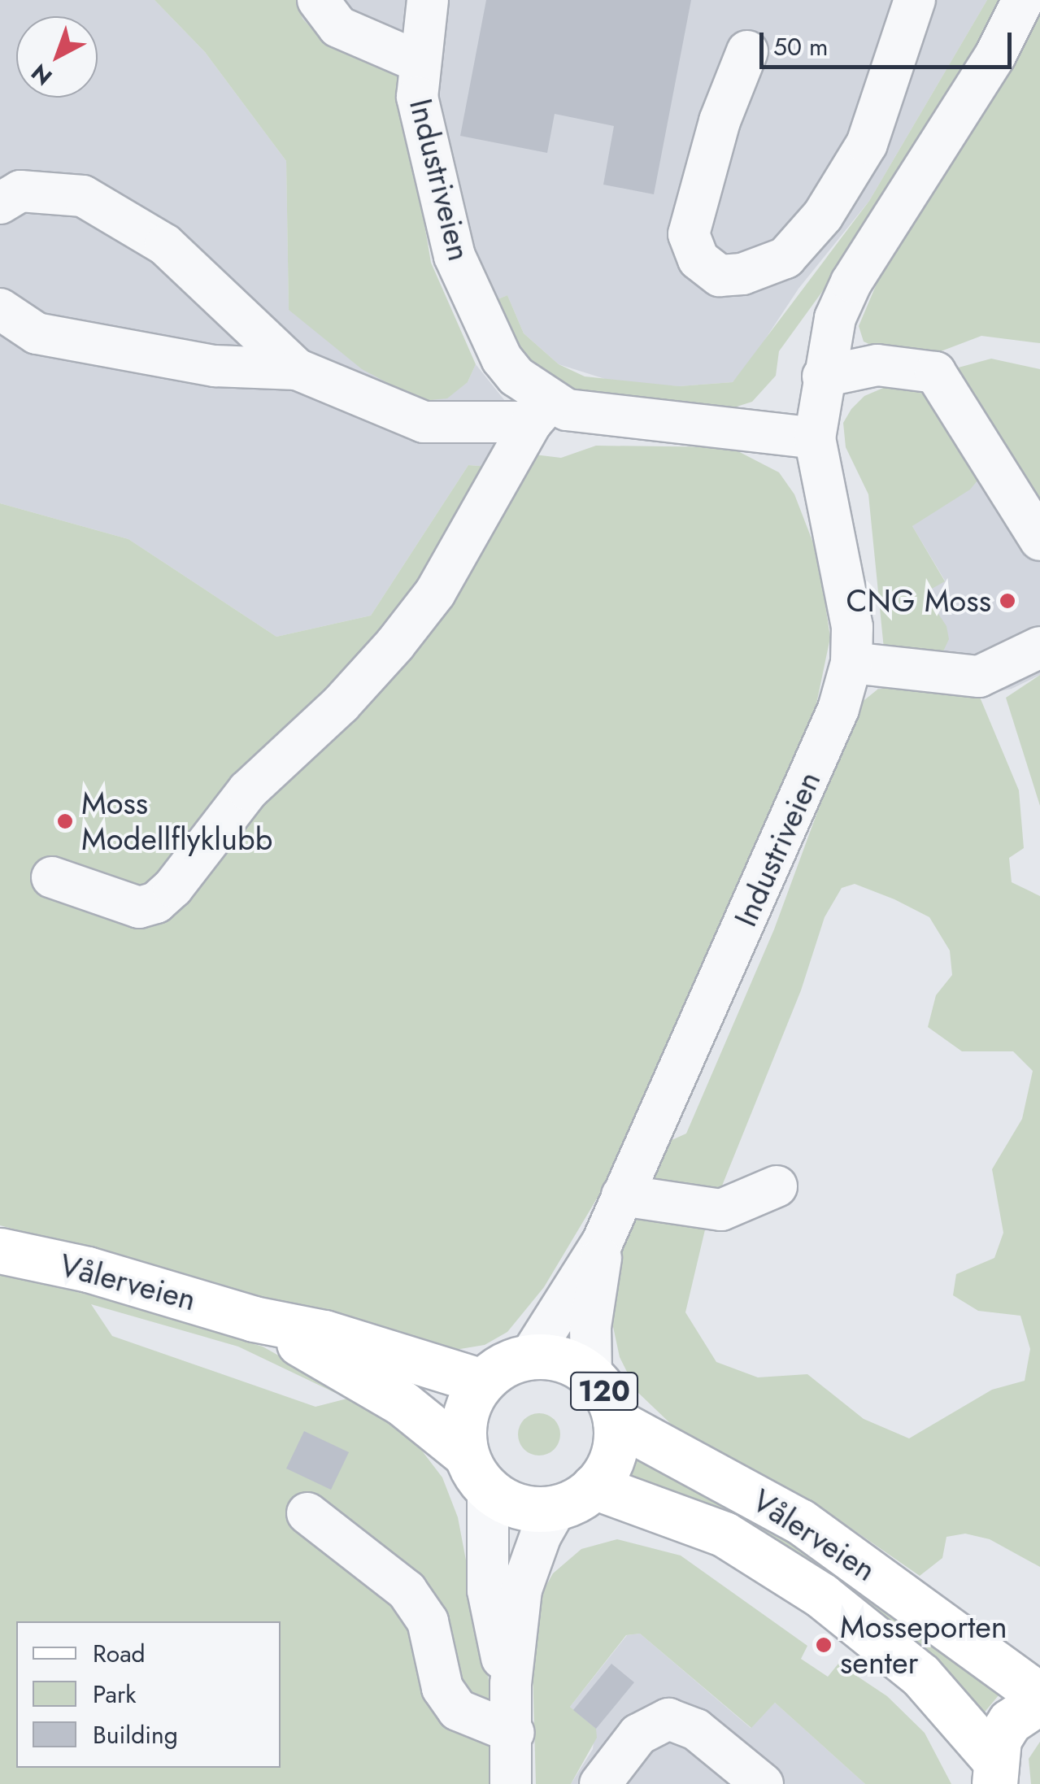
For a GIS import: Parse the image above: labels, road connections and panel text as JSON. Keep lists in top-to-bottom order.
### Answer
{
  "streets": {
    "main road": ["Vålerveien", "120"],
    "street": ["Industriveien"]
  },
  "crossings": [
    ["Industriveien", "Vålerveien"],
    ["Industriveien", "120"],
    ["Vålerveien", "120"]
  ],
  "places": ["CNG Moss", "Moss Modellflyklubb", "Mosseporten senter"],
  "legend": ["Road", "Park", "Building"],
  "scale_bar": "50 m",
  "north": "bottom left"
}
